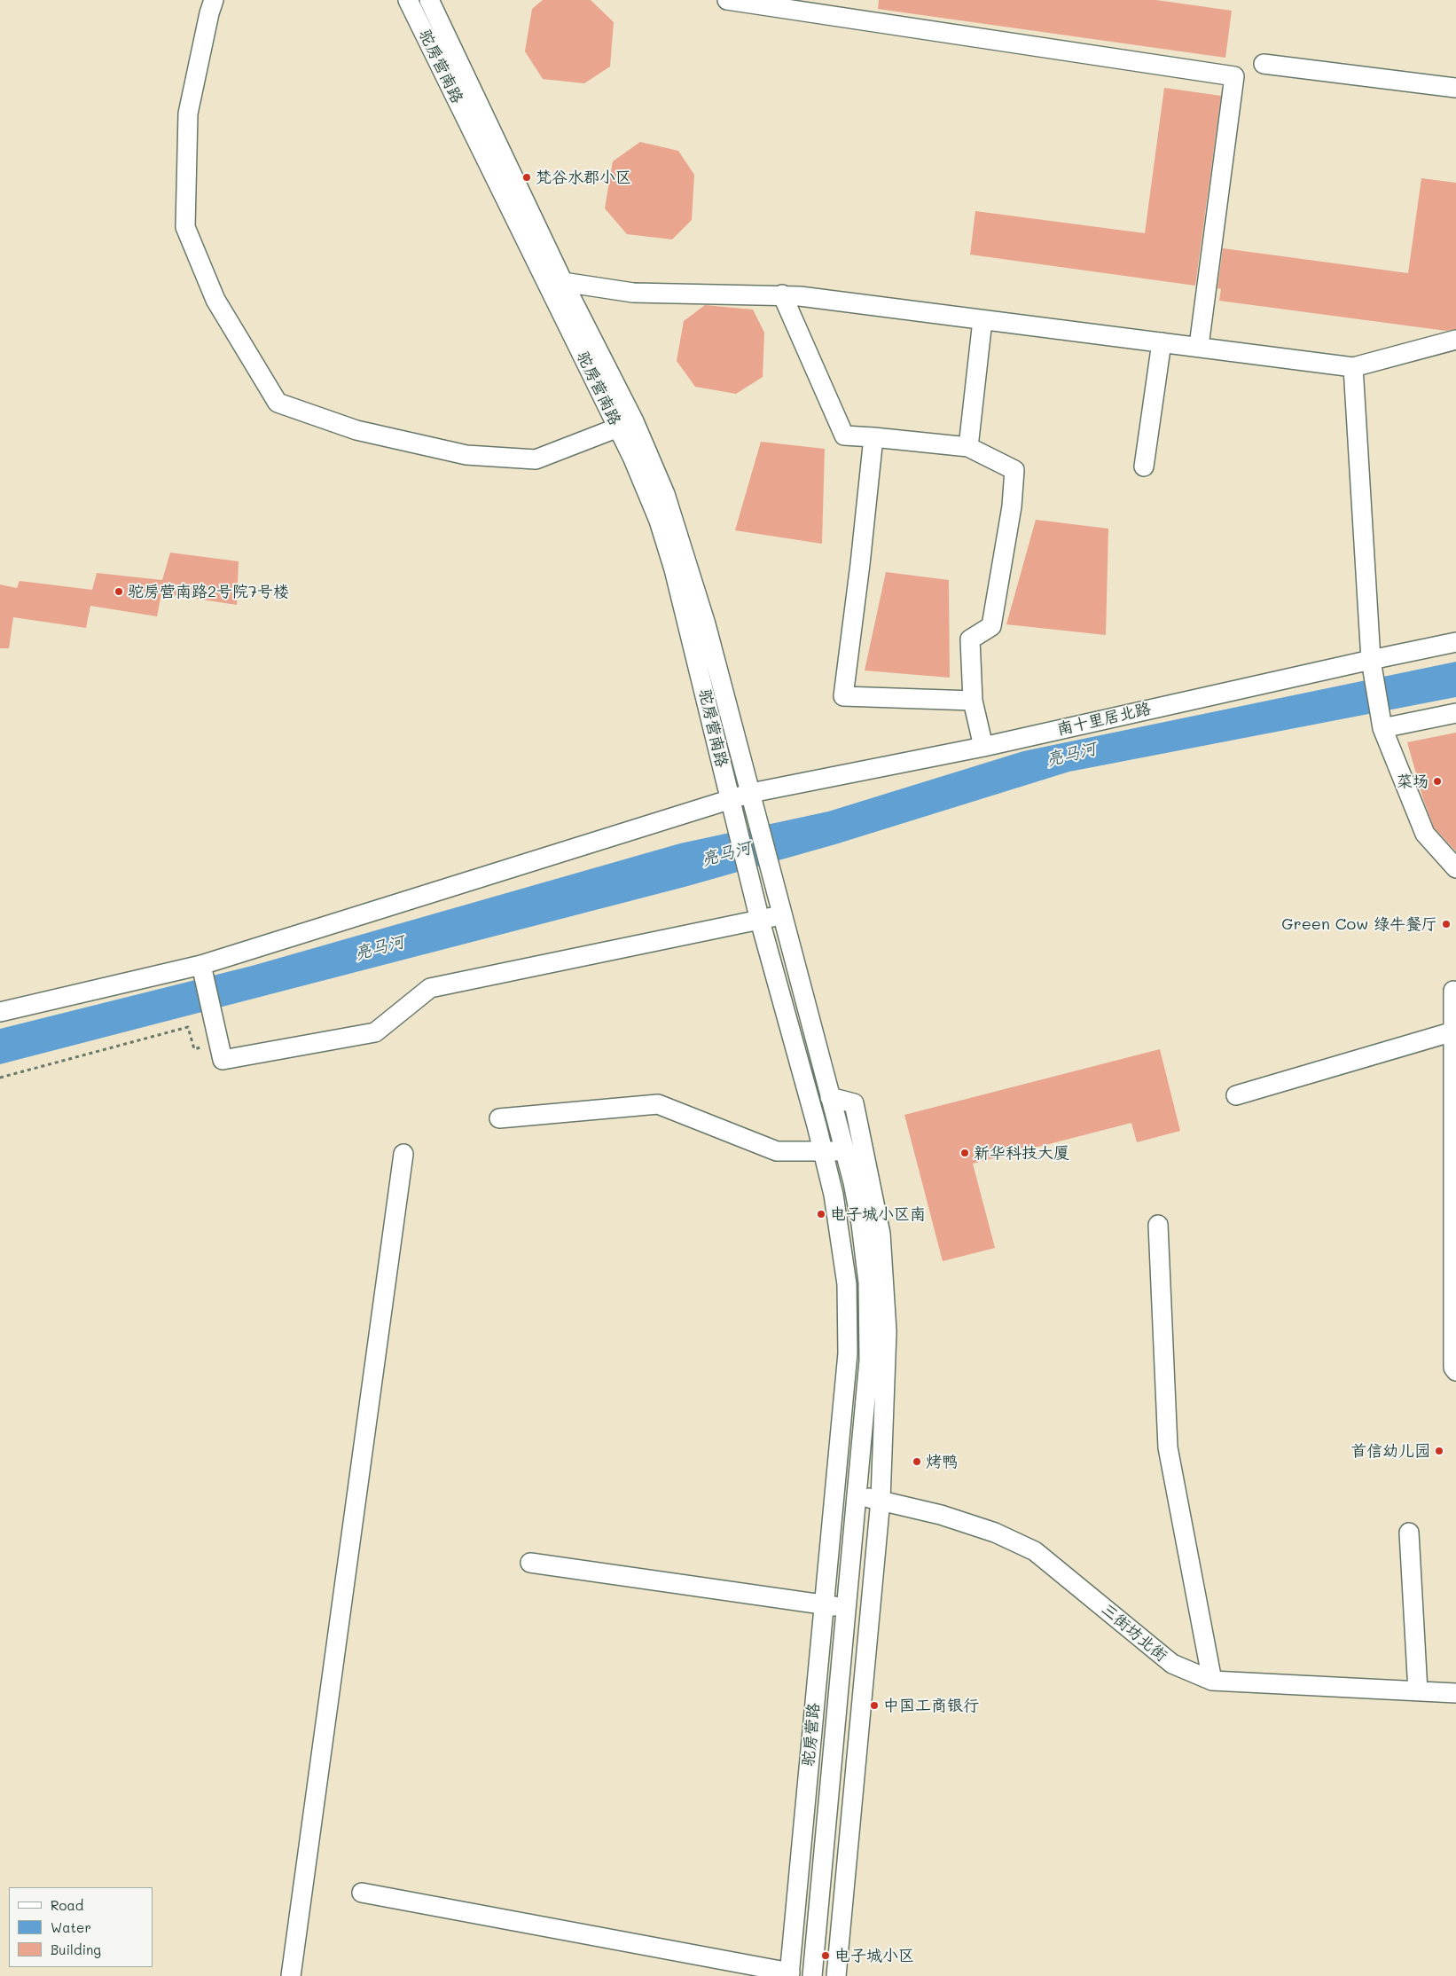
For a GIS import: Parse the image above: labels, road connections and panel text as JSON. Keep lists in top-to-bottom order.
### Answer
{
  "streets": {
    "street": [
      "驼房营南路",
      "南十里居北路",
      "三街坊北街",
      "驼房营路"
    ]
  },
  "crossings": [
    ["驼房营南路", "南十里居北路"],
    ["驼房营南路", "驼房营路"],
    ["三街坊北街", "驼房营路"]
  ],
  "water": ["亮马河"],
  "places": [
    "梵谷水郡小区",
    "驼房营南路2号院7号楼",
    "菜场",
    "Green Cow 绿牛餐厅",
    "新华科技大厦",
    "电子城小区南",
    "首信幼儿园",
    "烤鸭",
    "中国工商银行",
    "电子城小区"
  ],
  "legend": ["Road", "Water", "Building"]
}
